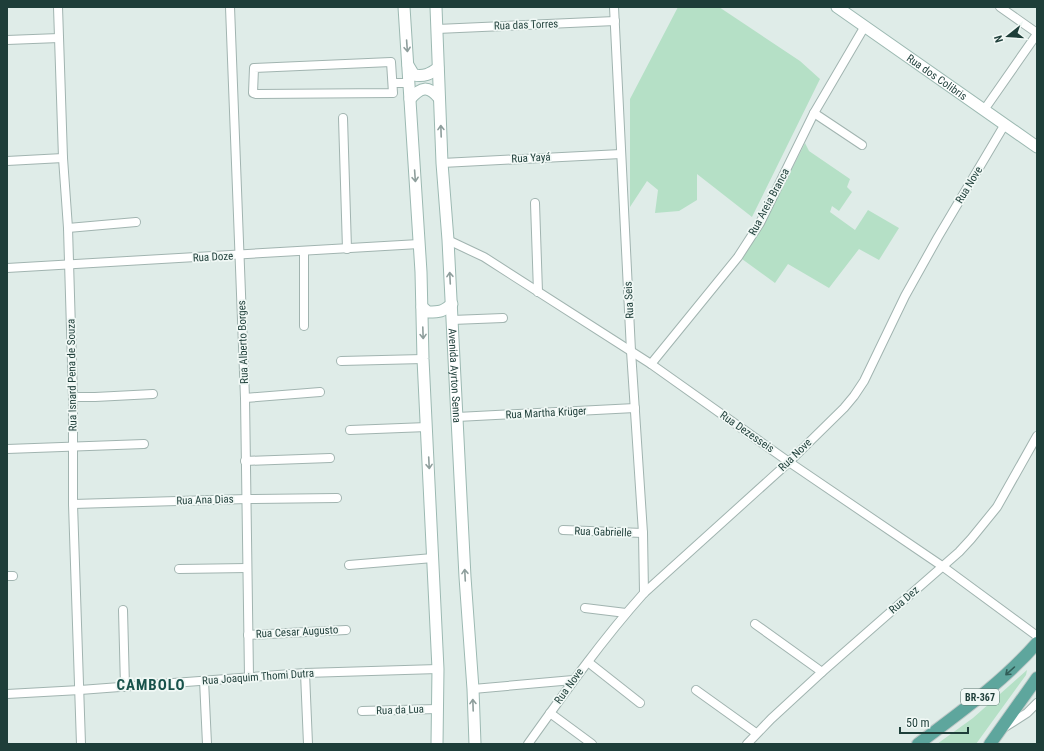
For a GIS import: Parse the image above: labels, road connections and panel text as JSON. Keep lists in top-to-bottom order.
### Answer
{
  "streets": {
    "main road": ["BR-367"],
    "street": [
      "Rua das Torres",
      "Rua dos Colibris",
      "Rua Yayá",
      "Rua Nove",
      "Rua Areia Branca",
      "Rua Doze",
      "Rua Seis",
      "Rua Alberto Borges",
      "Rua Isnard Pena de Souza",
      "Avenida Ayrton Senna",
      "Rua Martha Krüger",
      "Rua Dezesseis",
      "Rua Ana Dias",
      "Rua Gabrielle",
      "Rua Dez",
      "Rua Cesar Augusto",
      "Rua Joaquim Thomi Dutra",
      "Rua da Lua"
    ]
  },
  "crossings": [
    ["Rua das Torres", "Rua Seis"],
    ["Rua das Torres", "Avenida Ayrton Senna"],
    ["Rua dos Colibris", "Rua Nove"],
    ["Rua dos Colibris", "Rua Areia Branca"],
    ["Rua Yayá", "Rua Seis"],
    ["Rua Yayá", "Avenida Ayrton Senna"],
    ["Rua Nove", "Rua Seis"],
    ["Rua Nove", "Rua Dezesseis"],
    ["Rua Areia Branca", "Rua Dezesseis"],
    ["Rua Doze", "Rua Alberto Borges"],
    ["Rua Doze", "Rua Isnard Pena de Souza"],
    ["Rua Seis", "Rua Martha Krüger"],
    ["Rua Seis", "Rua Dezesseis"],
    ["Rua Seis", "Rua Gabrielle"],
    ["Rua Alberto Borges", "Rua Ana Dias"],
    ["Rua Alberto Borges", "Rua Cesar Augusto"],
    ["Rua Alberto Borges", "Rua Joaquim Thomi Dutra"],
    ["Rua Isnard Pena de Souza", "Rua Ana Dias"],
    ["Rua Isnard Pena de Souza", "Rua Joaquim Thomi Dutra"],
    ["Avenida Ayrton Senna", "Rua Martha Krüger"],
    ["Avenida Ayrton Senna", "Rua Dezesseis"],
    ["Rua Dezesseis", "Rua Dez"]
  ],
  "districts": ["CAMBOLO"],
  "scale_bar": "50 m",
  "north": "left"
}
